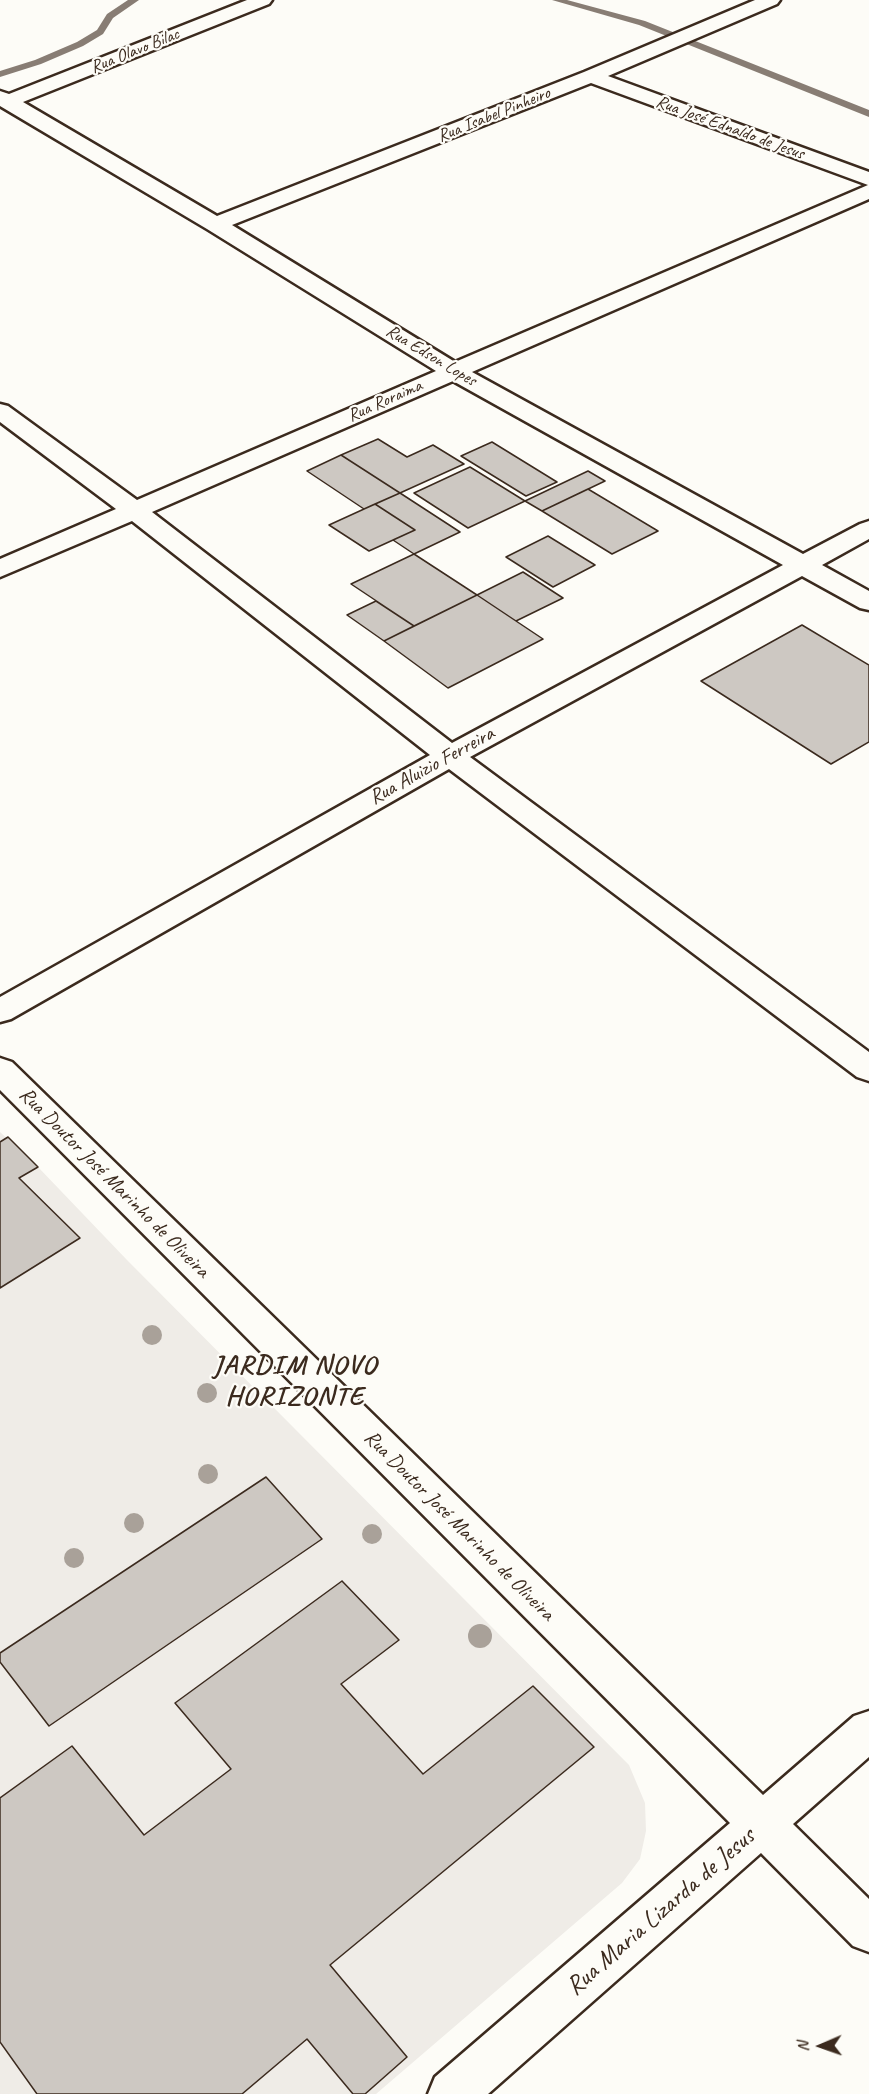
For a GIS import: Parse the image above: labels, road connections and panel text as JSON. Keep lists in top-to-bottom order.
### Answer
{
  "streets": {
    "street": [
      "Rua Olavo Bilac",
      "Rua Isabel Pinheiro",
      "Rua José Ednaldo de Jesus",
      "Rua Edson Lopes",
      "Rua Roraima",
      "Rua Aluizio Ferreira",
      "Rua Doutor José Marinho de Oliveira",
      "Rua Maria Lizarda de Jesus"
    ]
  },
  "crossings": [
    ["Rua Olavo Bilac", "Rua Edson Lopes"],
    ["Rua Isabel Pinheiro", "Rua José Ednaldo de Jesus"],
    ["Rua Isabel Pinheiro", "Rua Edson Lopes"],
    ["Rua Edson Lopes", "Rua Roraima"],
    ["Rua Edson Lopes", "Rua Aluizio Ferreira"],
    ["Rua Doutor José Marinho de Oliveira", "Rua Maria Lizarda de Jesus"]
  ],
  "districts": ["JARDIM NOVO HORIZONTE"],
  "north": "left"
}
